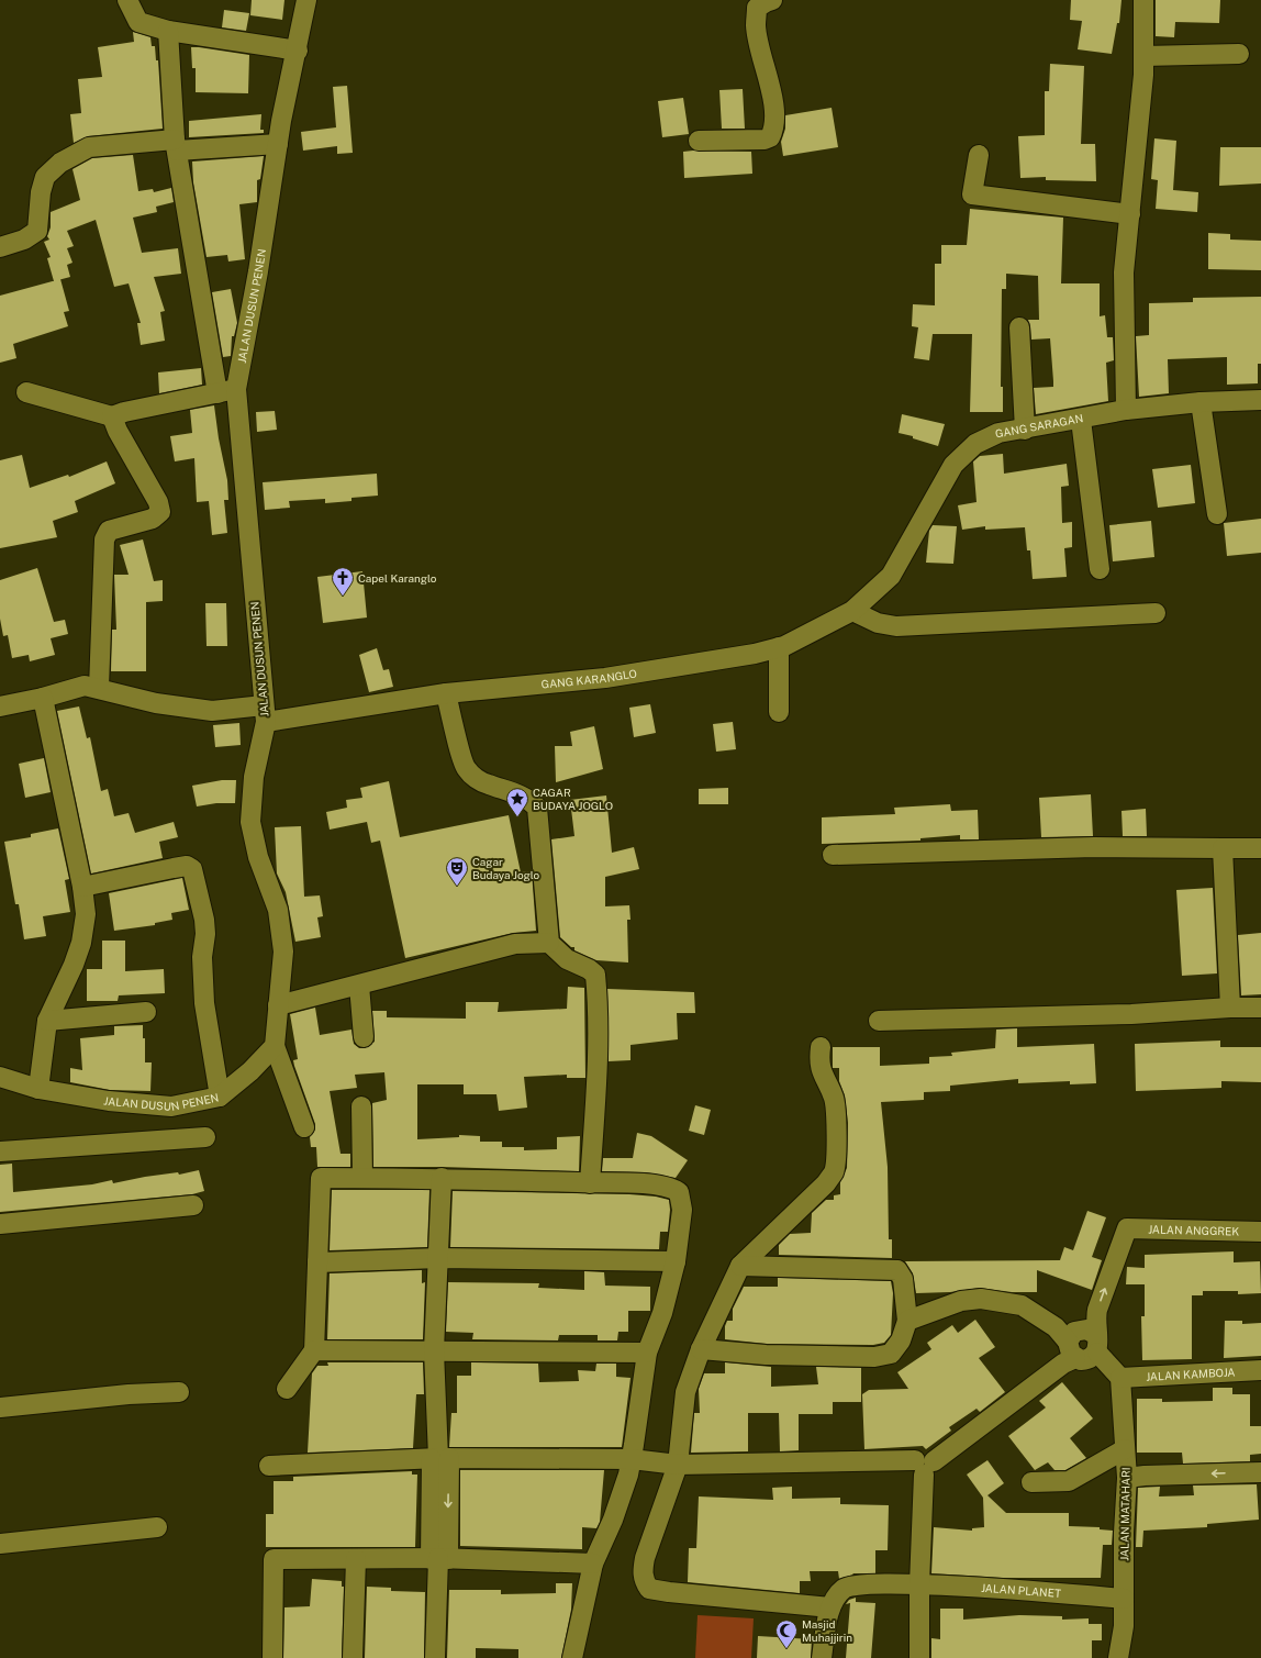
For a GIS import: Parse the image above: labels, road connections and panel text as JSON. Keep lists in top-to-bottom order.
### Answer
{
  "streets": {
    "street": [
      "JALAN DUSUN PENEN",
      "GANG SARAGAN",
      "GANG KARANGLO",
      "JALAN ANGGREK",
      "JALAN KAMBOJA",
      "JALAN MATAHARI",
      "JALAN PLANET"
    ]
  },
  "crossings": [
    ["JALAN DUSUN PENEN", "GANG KARANGLO"],
    ["GANG SARAGAN", "GANG KARANGLO"],
    ["JALAN KAMBOJA", "JALAN MATAHARI"],
    ["JALAN MATAHARI", "JALAN PLANET"]
  ],
  "places": {
    "church": ["Capel Karanglo"],
    "place": ["CAGAR BUDAYA JOGLO"],
    "theatre": ["Cagar Budaya Joglo"],
    "mosque": ["Masjid Muhajjirin"]
  }
}
